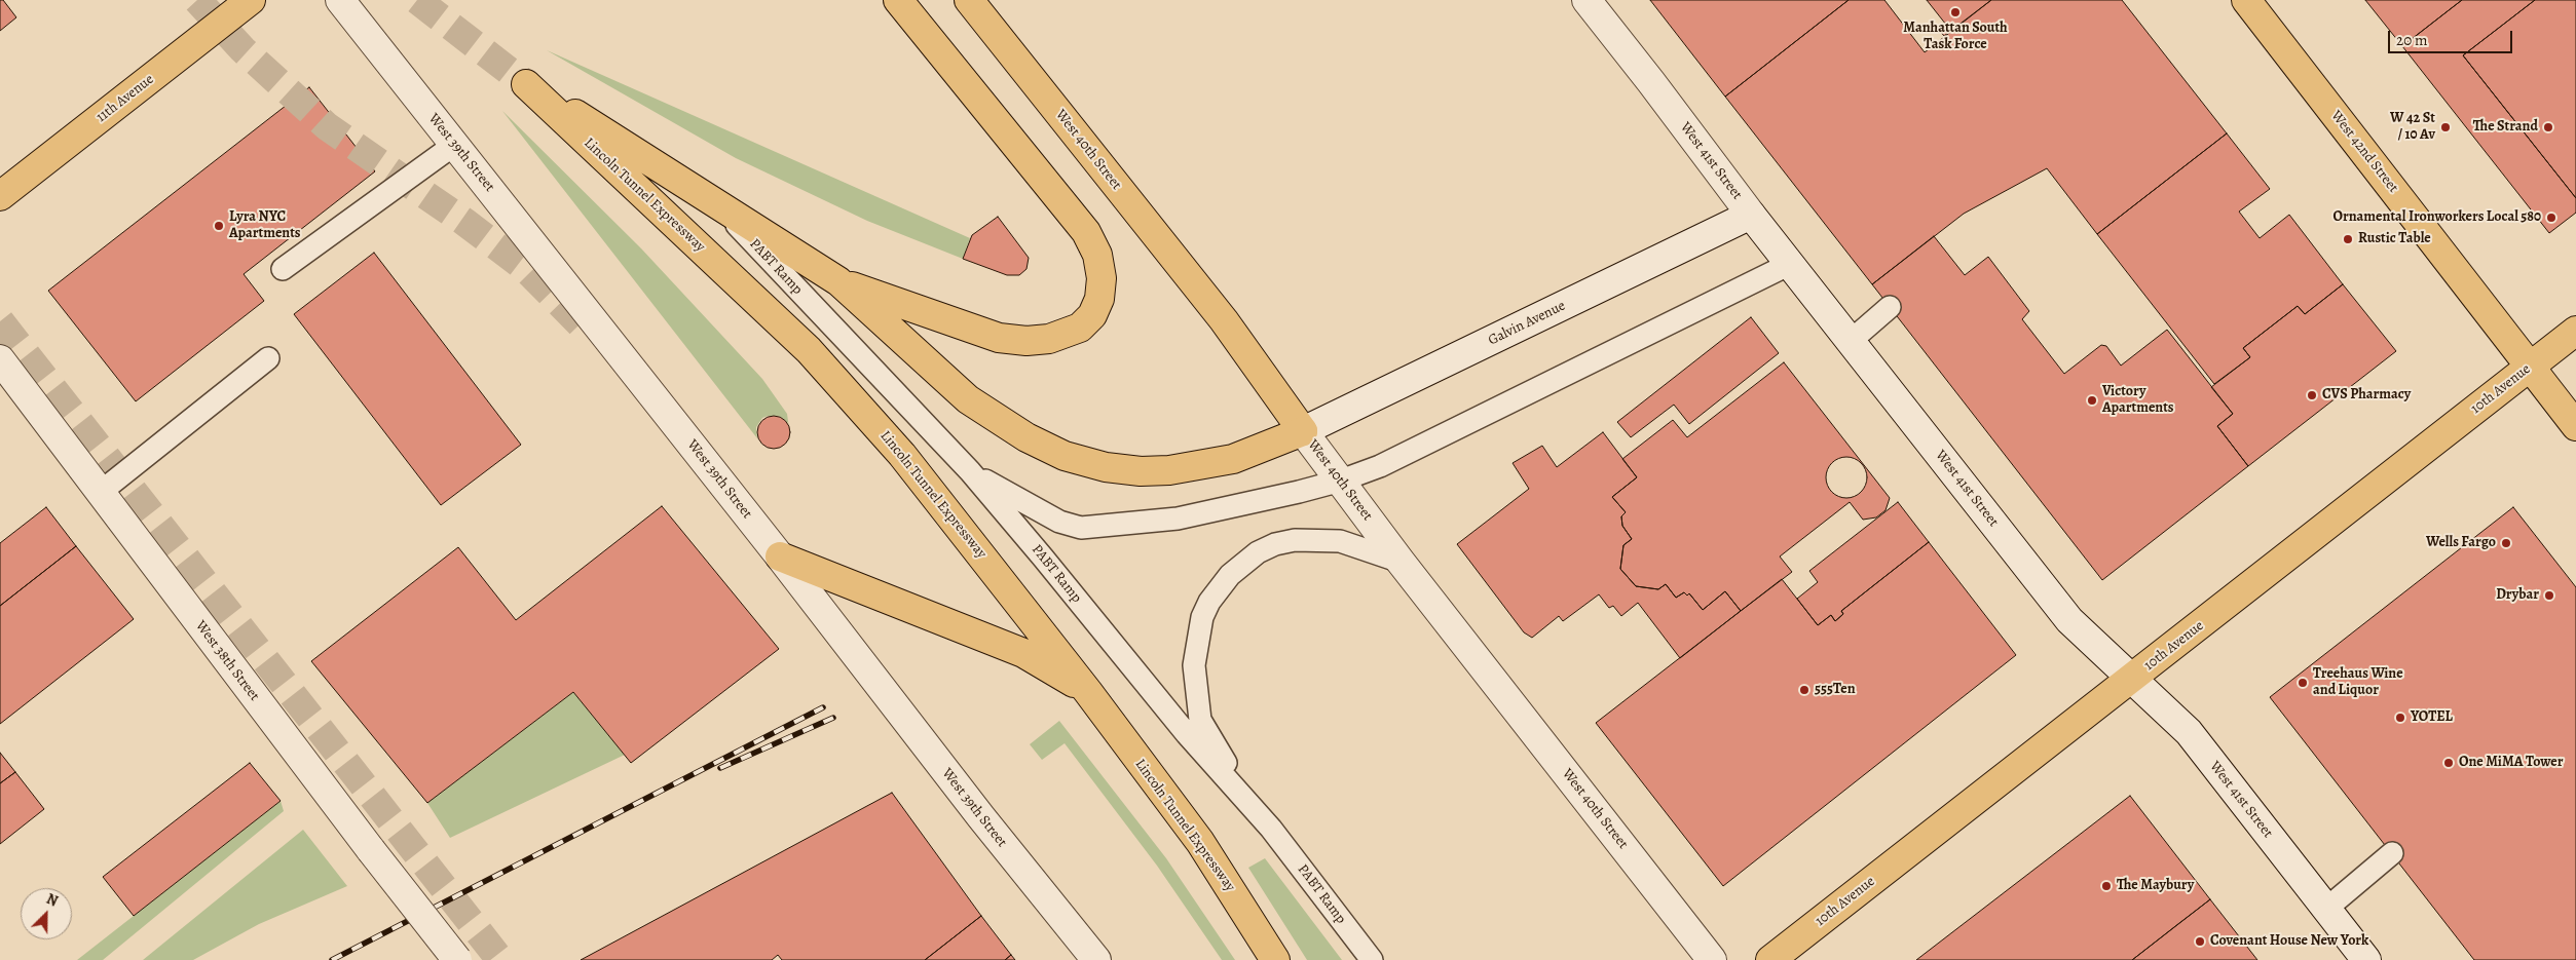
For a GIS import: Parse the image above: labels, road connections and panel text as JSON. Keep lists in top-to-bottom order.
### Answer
{
  "streets": {
    "main road": [
      "11th Avenue",
      "West 40th Street",
      "West 42nd Street",
      "Lincoln Tunnel Expressway",
      "10th Avenue"
    ],
    "street": [
      "West 39th Street",
      "West 41st Street",
      "Galvin Avenue",
      "West 38th Street"
    ],
    "lane": ["PABT Ramp"]
  },
  "crossings": [
    ["West 40th Street", "Galvin Avenue"],
    ["West 42nd Street", "10th Avenue"],
    ["West 41st Street", "Galvin Avenue"],
    ["West 41st Street", "10th Avenue"],
    ["Lincoln Tunnel Expressway", "PABT Ramp"]
  ],
  "places": [
    "Manhattan South Task Force",
    "W 42 St / 10 Av",
    "The Strand",
    "Ornamental Ironworkers Local 580",
    "Lyra NYC Apartments",
    "Rustic Table",
    "CVS Pharmacy",
    "Victory Apartments",
    "Wells Fargo",
    "Drybar",
    "Treehaus Wine and Liquor",
    "555Ten",
    "YOTEL",
    "One MiMA Tower",
    "The Maybury",
    "Covenant House New York"
  ],
  "scale_bar": "20 m",
  "north": "top right"
}
